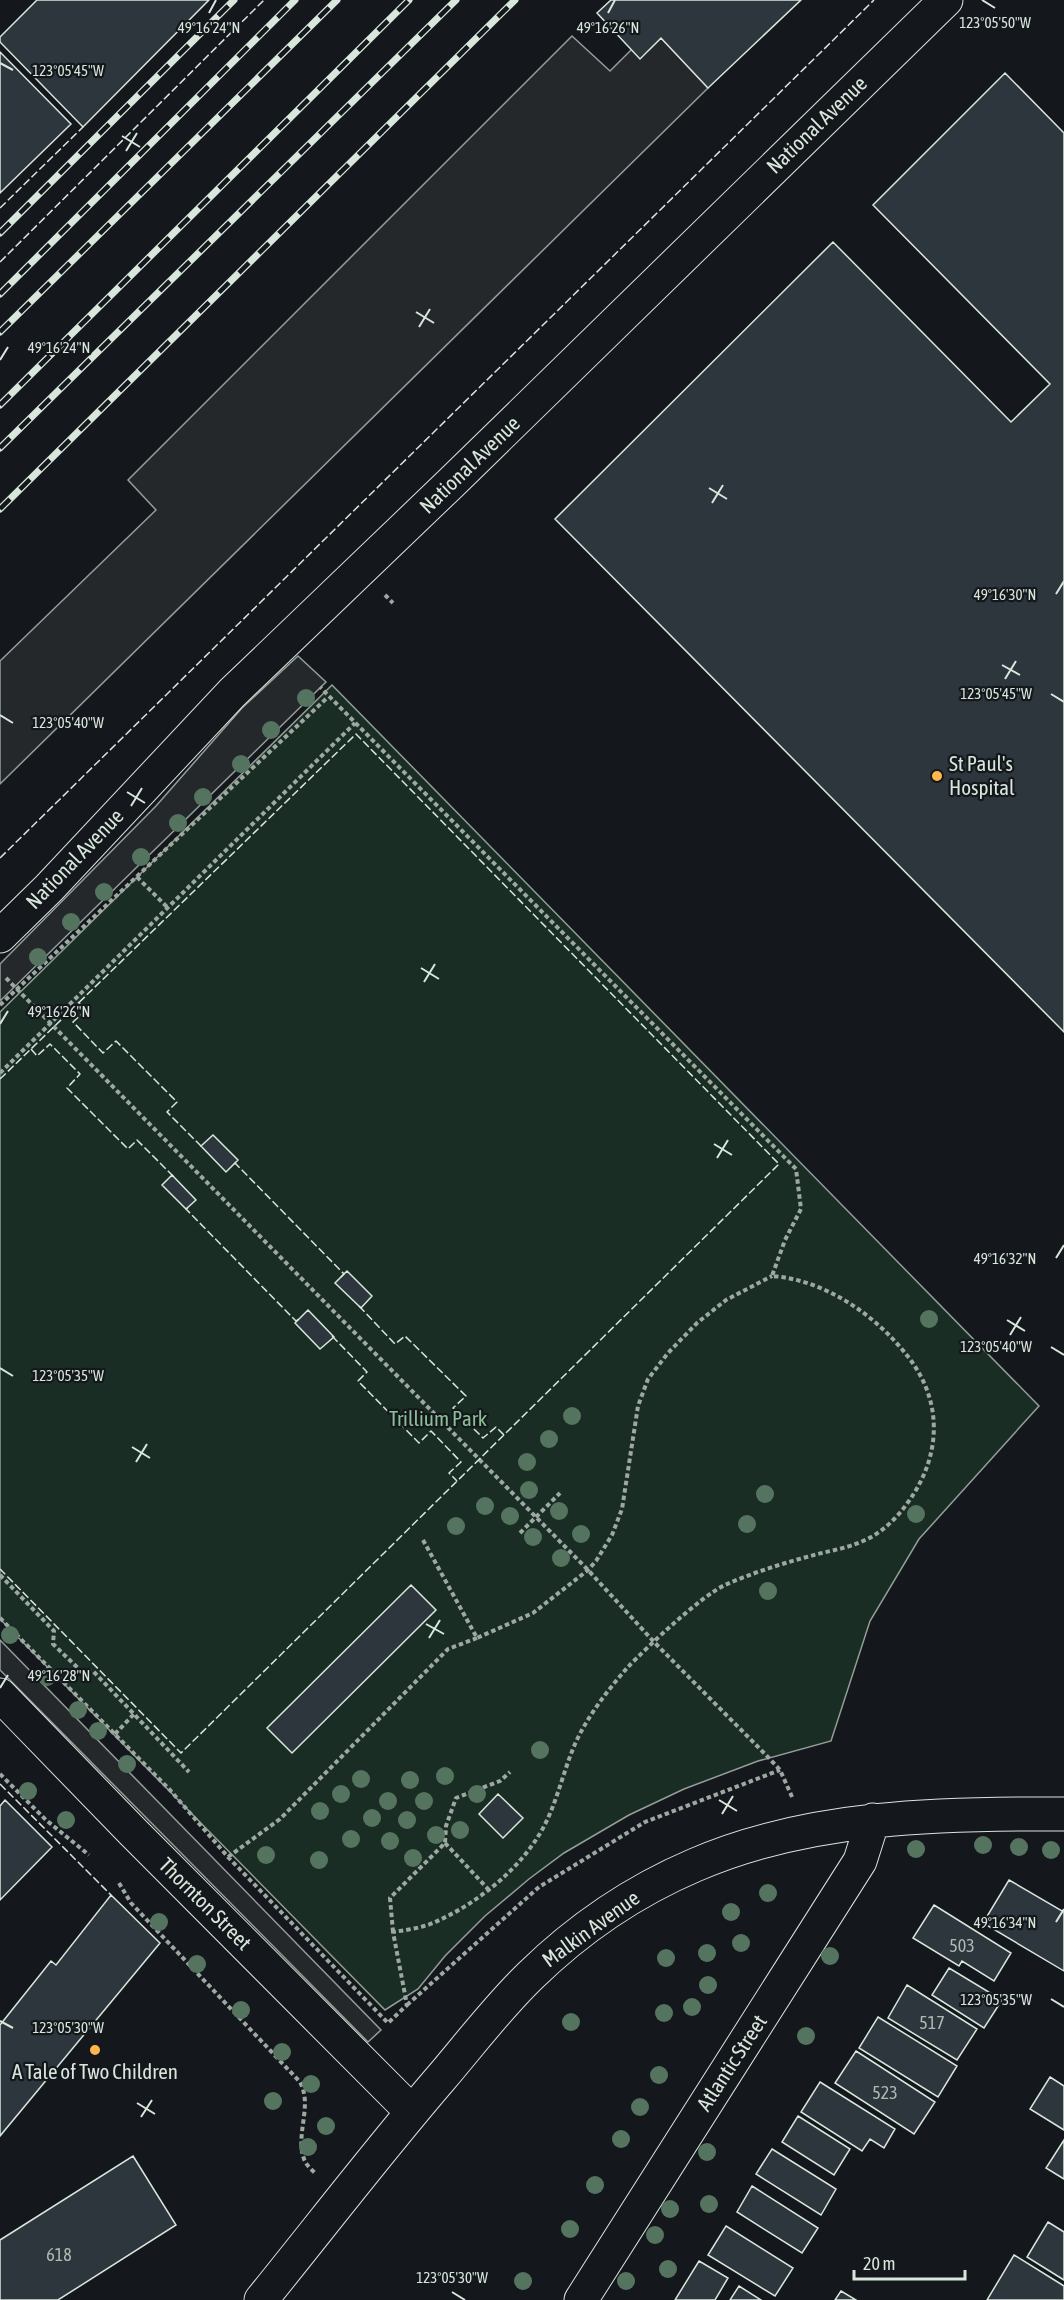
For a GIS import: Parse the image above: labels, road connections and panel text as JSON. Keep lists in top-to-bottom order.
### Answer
{
  "streets": {
    "street": [
      "National Avenue",
      "Thornton Street",
      "Malkin Avenue",
      "Atlantic Street"
    ]
  },
  "crossings": [
    ["Thornton Street", "Malkin Avenue"],
    ["Malkin Avenue", "Atlantic Street"]
  ],
  "parks": ["Trillium Park"],
  "places": ["St Paul's Hospital", "A Tale of Two Children"],
  "house_numbers": [
    "503",
    "517",
    "523",
    "618"
  ],
  "scale_bar": "20 m",
  "coordinates": [
    "123°05'50\"W",
    "49°16'24\"N",
    "49°16'26\"N",
    "123°05'45\"W",
    "49°16'30\"N",
    "123°05'40\"W",
    "49°16'32\"N",
    "123°05'35\"W",
    "49°16'28\"N",
    "49°16'34\"N",
    "123°05'30\"W"
  ]
}
